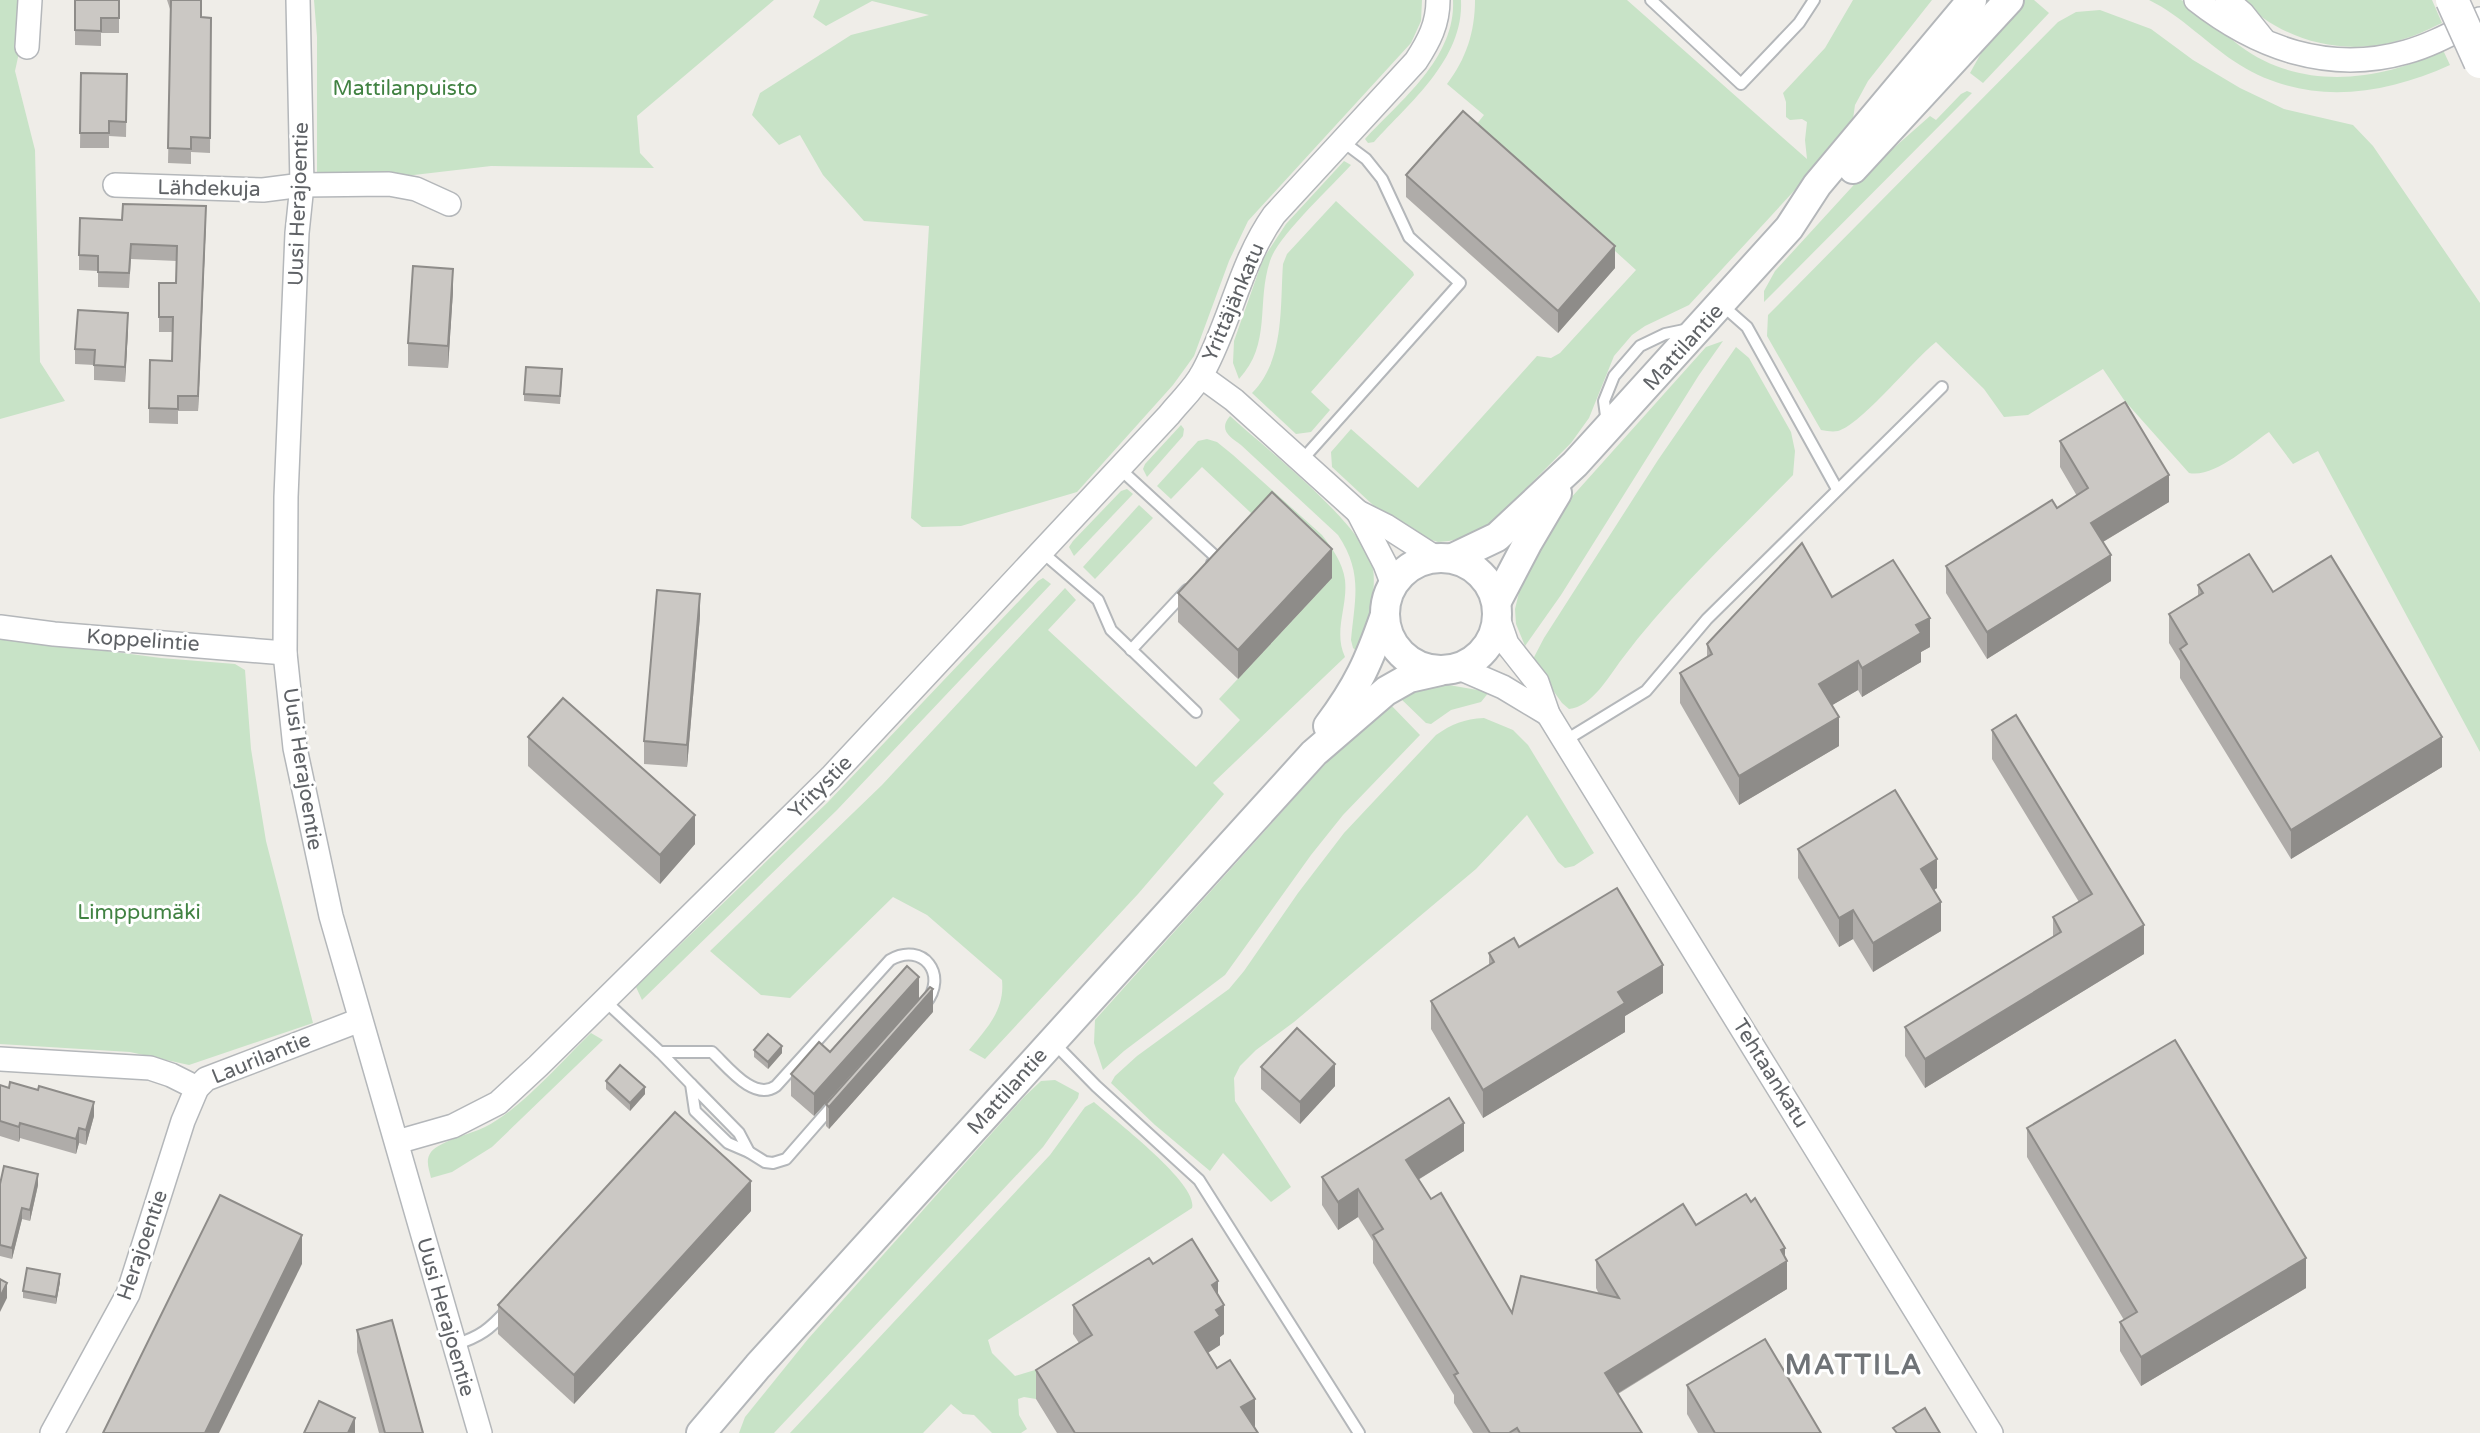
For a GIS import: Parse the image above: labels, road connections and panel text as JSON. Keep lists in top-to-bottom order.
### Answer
{
  "streets": {
    "street": [
      "Lähdekuja",
      "Uusi Herajoentie",
      "Yrittäjänkatu",
      "Mattilantie",
      "Koppelintie",
      "Yritystie",
      "Laurilantie",
      "Tehtaankatu",
      "Herajoentie"
    ]
  },
  "crossings": [
    ["Lähdekuja", "Uusi Herajoentie"],
    ["Uusi Herajoentie", "Koppelintie"],
    ["Uusi Herajoentie", "Yritystie"],
    ["Uusi Herajoentie", "Laurilantie"],
    ["Yrittäjänkatu", "Mattilantie"],
    ["Yrittäjänkatu", "Yritystie"],
    ["Yrittäjänkatu", "Tehtaankatu"],
    ["Mattilantie", "Tehtaankatu"],
    ["Laurilantie", "Herajoentie"]
  ],
  "districts": ["MATTILA"],
  "parks": ["Mattilanpuisto", "Limppumäki"]
}
